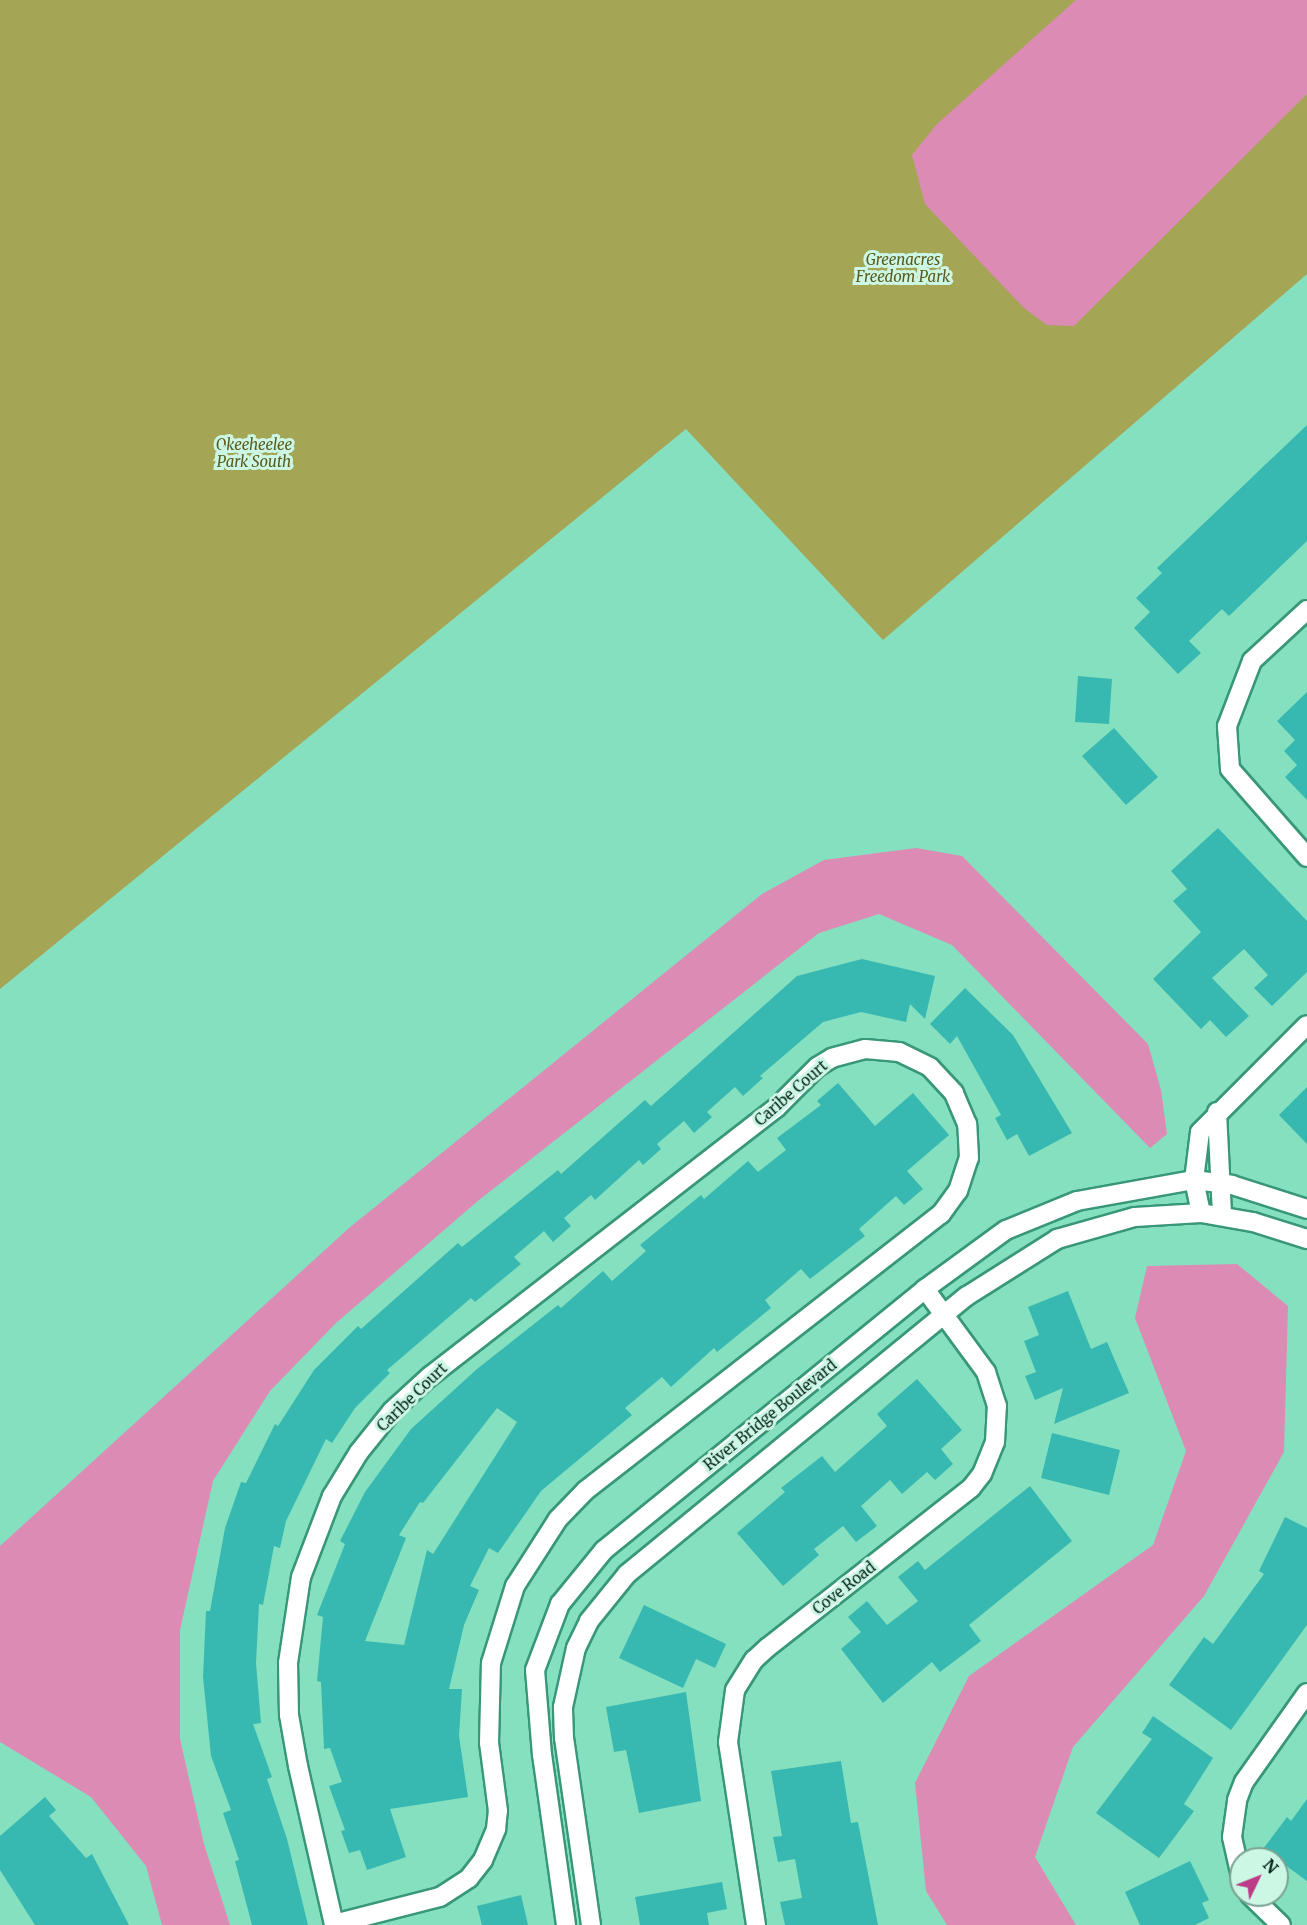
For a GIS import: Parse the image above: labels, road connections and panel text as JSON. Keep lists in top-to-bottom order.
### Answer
{
  "streets": {
    "street": ["Caribe Court", "River Bridge Boulevard", "Cove Road"]
  },
  "crossings": [
    ["River Bridge Boulevard", "Cove Road"]
  ],
  "parks": ["Greenacres Freedom Park", "Okeeheelee Park South"],
  "north": "top right"
}
